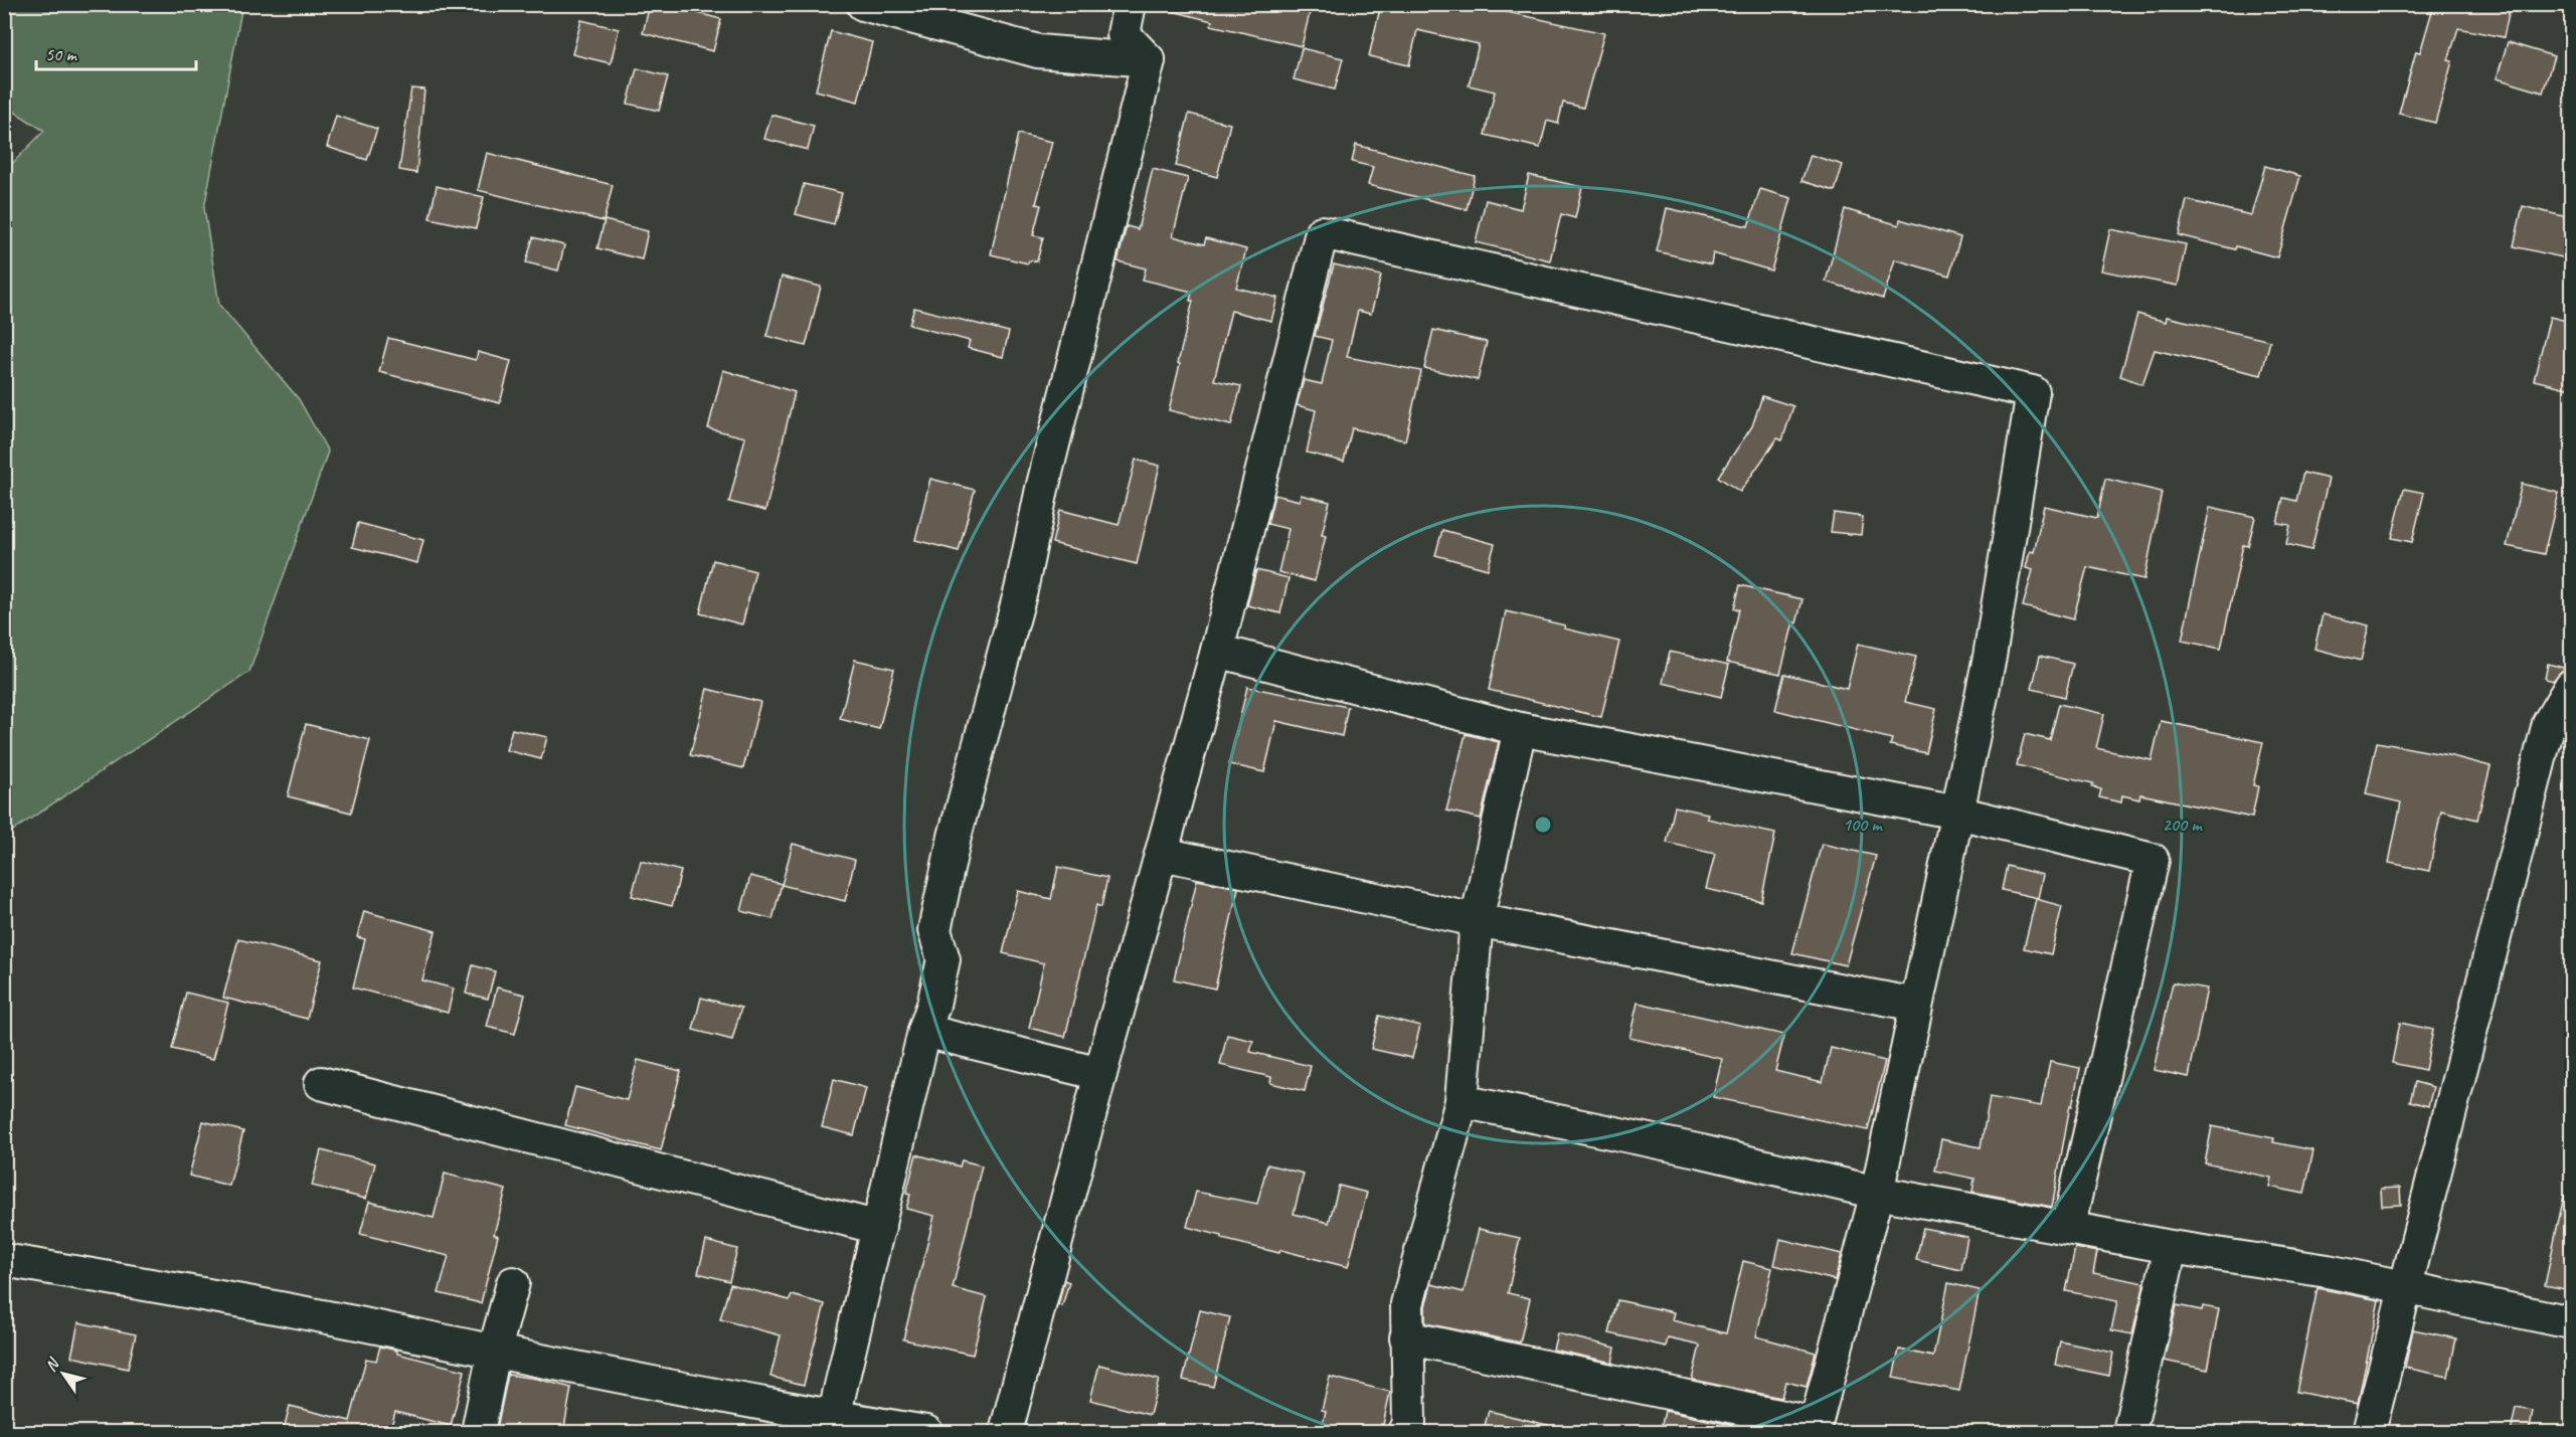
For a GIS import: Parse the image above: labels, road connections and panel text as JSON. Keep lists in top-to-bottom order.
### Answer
{
  "scale_bar": "50 m",
  "north": "top left",
  "rings": ["100 m", "200 m"]
}
